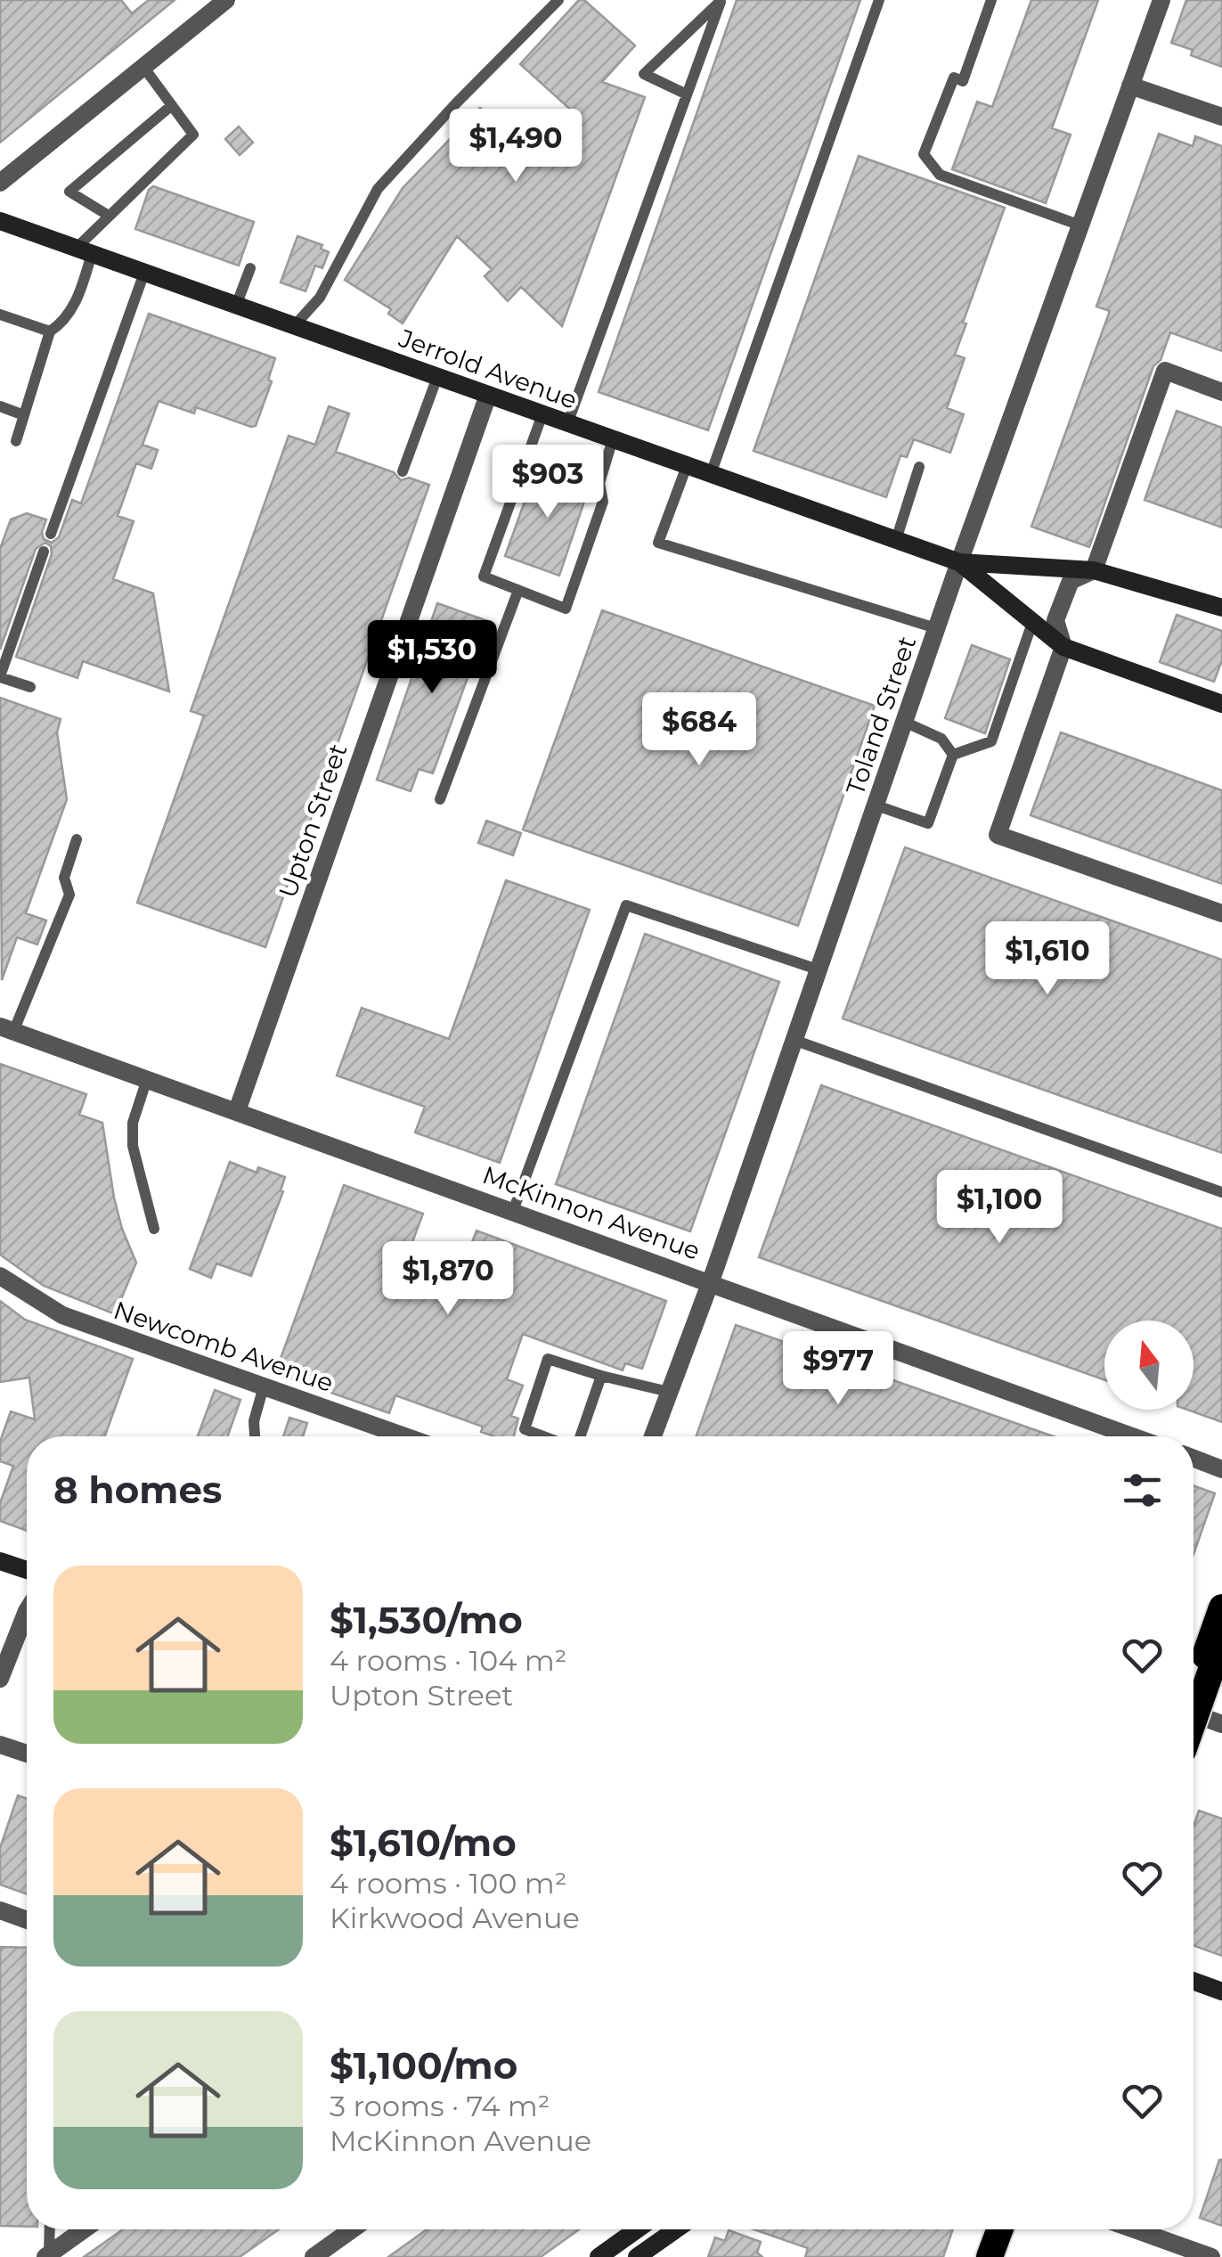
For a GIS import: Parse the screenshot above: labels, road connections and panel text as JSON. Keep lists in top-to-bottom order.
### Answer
{
  "streets": {
    "street": [
      "Jerrold Avenue",
      "Toland Street",
      "Upton Street",
      "McKinnon Avenue",
      "Newcomb Avenue"
    ]
  },
  "crossings": [
    ["Jerrold Avenue", "Toland Street"],
    ["Jerrold Avenue", "Upton Street"],
    ["Toland Street", "McKinnon Avenue"],
    ["Upton Street", "McKinnon Avenue"]
  ],
  "north": "top",
  "page": {
    "price": [
      "$1,490",
      "$903",
      "$1,530",
      "$684",
      "$1,610",
      "$1,100",
      "$1,870",
      "$977"
    ],
    "heading": "8 homes",
    "list": [
      {
        "name": "$1,530/mo",
        "note": "4 rooms · 104 m² · Upton Street"
      },
      {
        "name": "$1,610/mo",
        "note": "4 rooms · 100 m² · Kirkwood Avenue"
      },
      {
        "name": "$1,100/mo",
        "note": "3 rooms · 74 m² · McKinnon Avenue"
      }
    ]
  }
}
